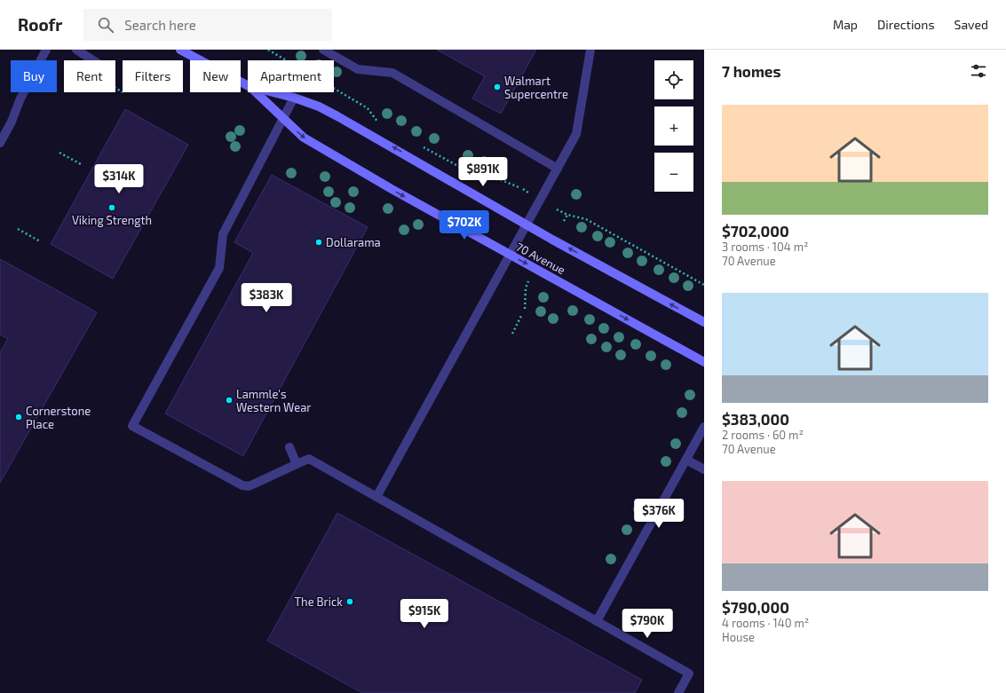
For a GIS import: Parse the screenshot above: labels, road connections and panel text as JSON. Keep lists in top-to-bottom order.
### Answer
{
  "streets": {
    "street": ["70 Avenue"]
  },
  "places": [
    "Walmart Supercentre",
    "Viking Strength",
    "Dollarama",
    "Lammle's Western Wear",
    "Cornerstone Place",
    "The Brick"
  ],
  "page": {
    "header": "Roofr",
    "search": "Search here",
    "nav": ["Map", "Directions", "Saved"],
    "heading": "7 homes",
    "map_buttons": ["+", "−"],
    "chip": [
      "Buy",
      "Rent",
      "Filters",
      "New",
      "Apartment"
    ],
    "list": [
      {
        "name": "$702,000",
        "note": "3 rooms · 104 m² · 70 Avenue"
      },
      {
        "name": "$383,000",
        "note": "2 rooms · 60 m² · 70 Avenue"
      },
      {
        "name": "$790,000",
        "note": "4 rooms · 140 m² · House"
      }
    ],
    "price": [
      "$891K",
      "$314K",
      "$702K",
      "$383K",
      "$376K",
      "$915K",
      "$790K"
    ]
  }
}
